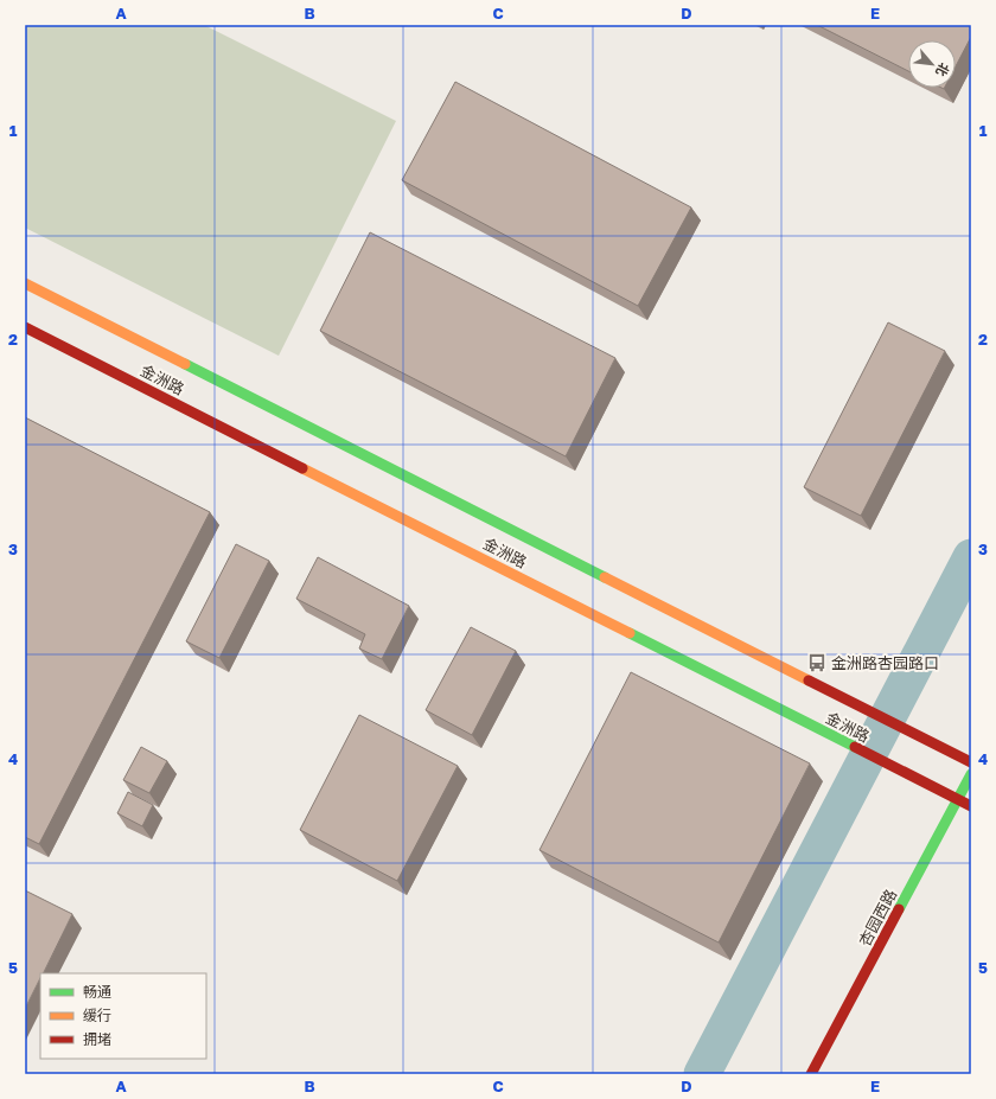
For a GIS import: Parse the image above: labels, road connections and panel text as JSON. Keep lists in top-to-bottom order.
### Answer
{
  "streets": {
    "main road": ["金洲路", "杏园西路"]
  },
  "crossings": [
    ["金洲路", "杏园西路"]
  ],
  "places": {
    "bus stop": ["金洲路杏园路口"]
  },
  "legend": ["畅通", "缓行", "拥堵"],
  "north": "bottom right",
  "grid": {
    "columns": [
      "A",
      "B",
      "C",
      "D",
      "E"
    ],
    "rows": [
      "1",
      "2",
      "3",
      "4",
      "5"
    ]
  }
}
